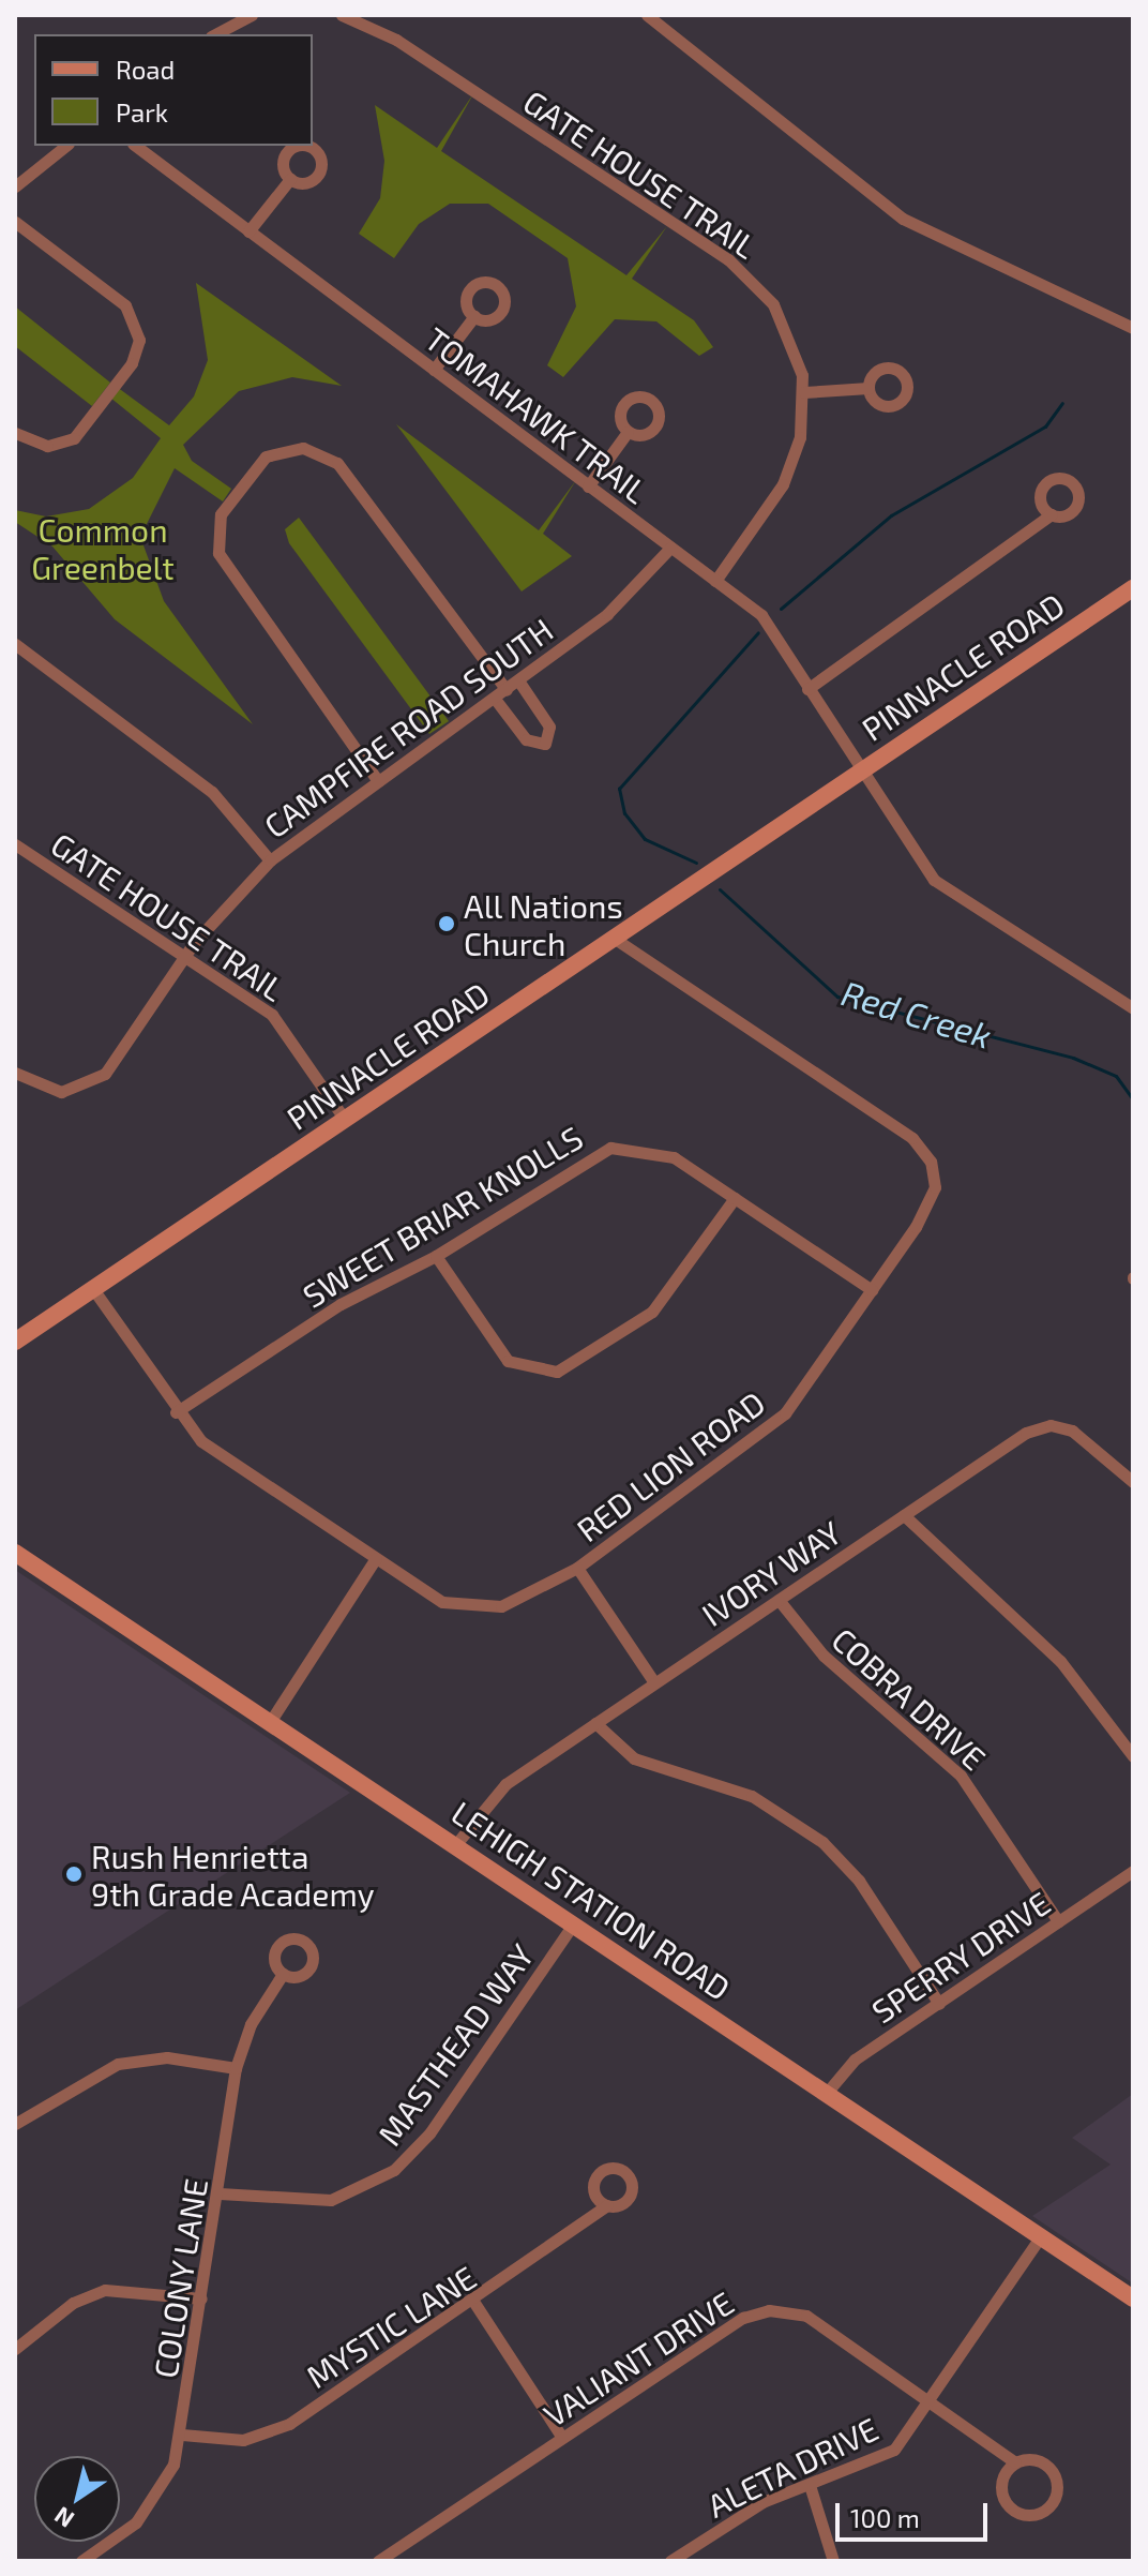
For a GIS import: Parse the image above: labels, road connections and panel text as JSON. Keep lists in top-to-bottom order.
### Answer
{
  "streets": {
    "street": [
      "GATE HOUSE TRAIL",
      "TOMAHAWK TRAIL",
      "PINNACLE ROAD",
      "CAMPFIRE ROAD SOUTH",
      "SWEET BRIAR KNOLLS",
      "RED LION ROAD",
      "IVORY WAY",
      "COBRA DRIVE",
      "LEHIGH STATION ROAD",
      "SPERRY DRIVE",
      "MASTHEAD WAY",
      "COLONY LANE",
      "MYSTIC LANE",
      "VALIANT DRIVE",
      "ALETA DRIVE"
    ]
  },
  "crossings": [
    ["GATE HOUSE TRAIL", "TOMAHAWK TRAIL"],
    ["GATE HOUSE TRAIL", "PINNACLE ROAD"],
    ["GATE HOUSE TRAIL", "CAMPFIRE ROAD SOUTH"],
    ["TOMAHAWK TRAIL", "PINNACLE ROAD"],
    ["TOMAHAWK TRAIL", "CAMPFIRE ROAD SOUTH"],
    ["PINNACLE ROAD", "RED LION ROAD"],
    ["SWEET BRIAR KNOLLS", "RED LION ROAD"],
    ["IVORY WAY", "COBRA DRIVE"],
    ["IVORY WAY", "LEHIGH STATION ROAD"],
    ["COBRA DRIVE", "SPERRY DRIVE"],
    ["LEHIGH STATION ROAD", "SPERRY DRIVE"],
    ["LEHIGH STATION ROAD", "MASTHEAD WAY"],
    ["LEHIGH STATION ROAD", "ALETA DRIVE"],
    ["MASTHEAD WAY", "COLONY LANE"],
    ["COLONY LANE", "MYSTIC LANE"],
    ["VALIANT DRIVE", "ALETA DRIVE"]
  ],
  "water": ["Red Creek"],
  "parks": ["Common Greenbelt"],
  "places": ["All Nations Church", "Rush Henrietta 9th Grade Academy"],
  "legend": ["Road", "Park"],
  "scale_bar": "100 m",
  "north": "bottom left"
}
